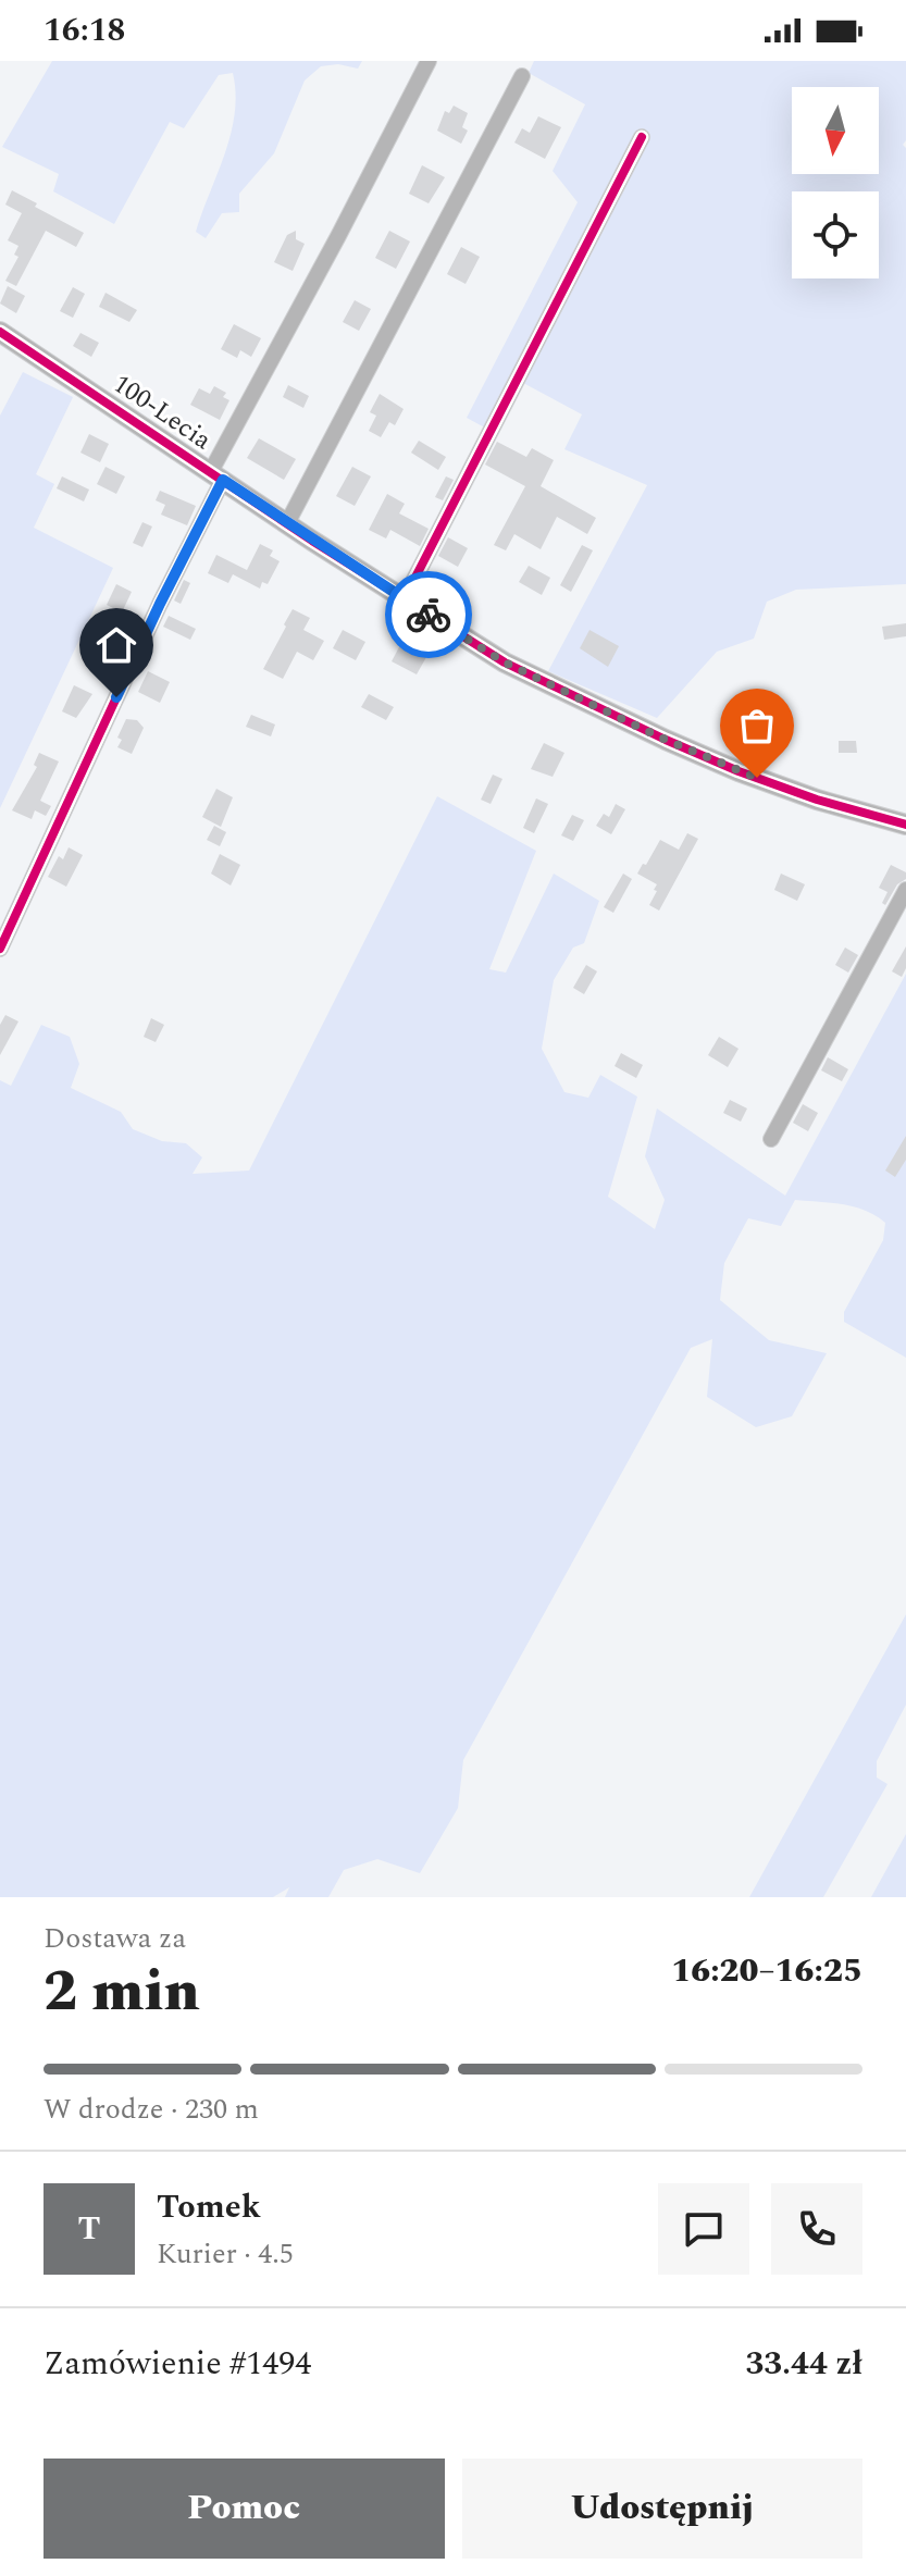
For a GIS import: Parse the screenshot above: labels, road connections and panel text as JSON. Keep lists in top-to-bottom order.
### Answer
{
  "streets": {
    "street": ["100-Lecia"]
  },
  "north": "bottom",
  "page": {
    "status": "16:18",
    "heading": ["2 min", "Dostawa za", "16:20–16:25"],
    "panel": [
      "Tomek",
      "Kurier · 4.5",
      "Zamówienie #1494",
      "33.44 zł"
    ],
    "bar": "W drodze · 230 m",
    "round": "T",
    "buttons": ["Pomoc", "Udostępnij"]
  }
}
